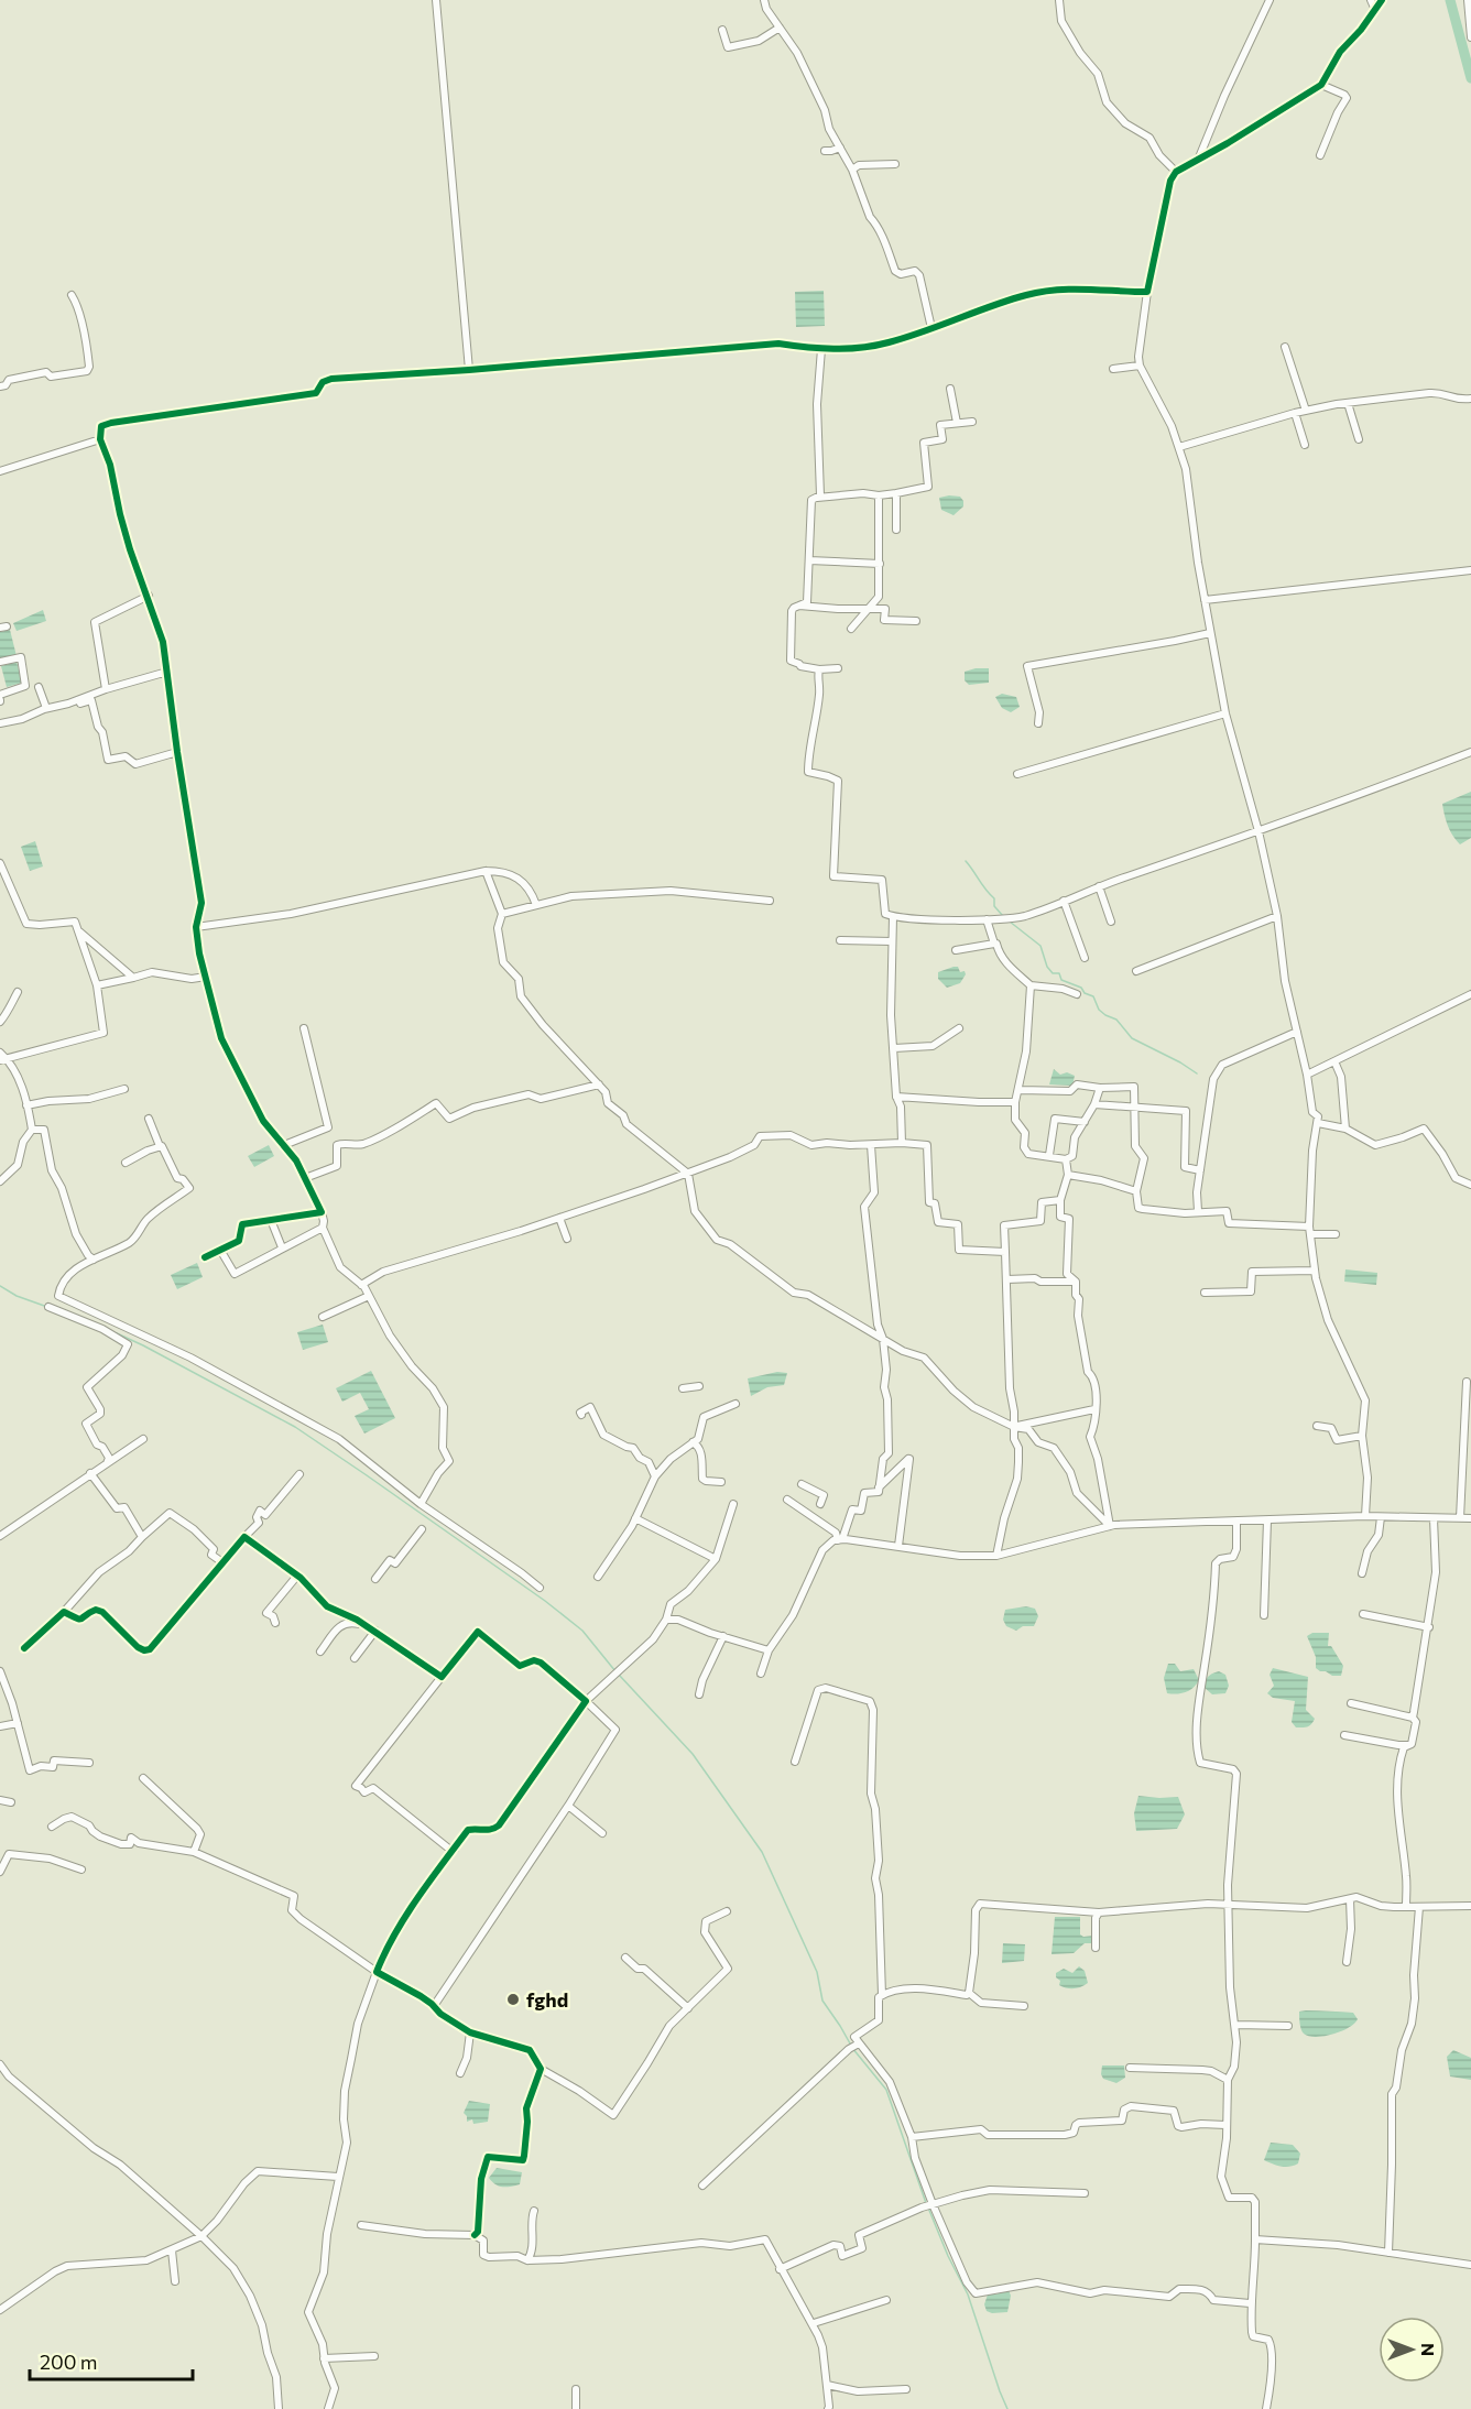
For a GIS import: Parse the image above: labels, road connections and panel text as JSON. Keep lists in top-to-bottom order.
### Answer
{
  "places": ["fghd"],
  "scale_bar": "200 m",
  "north": "right"
}
